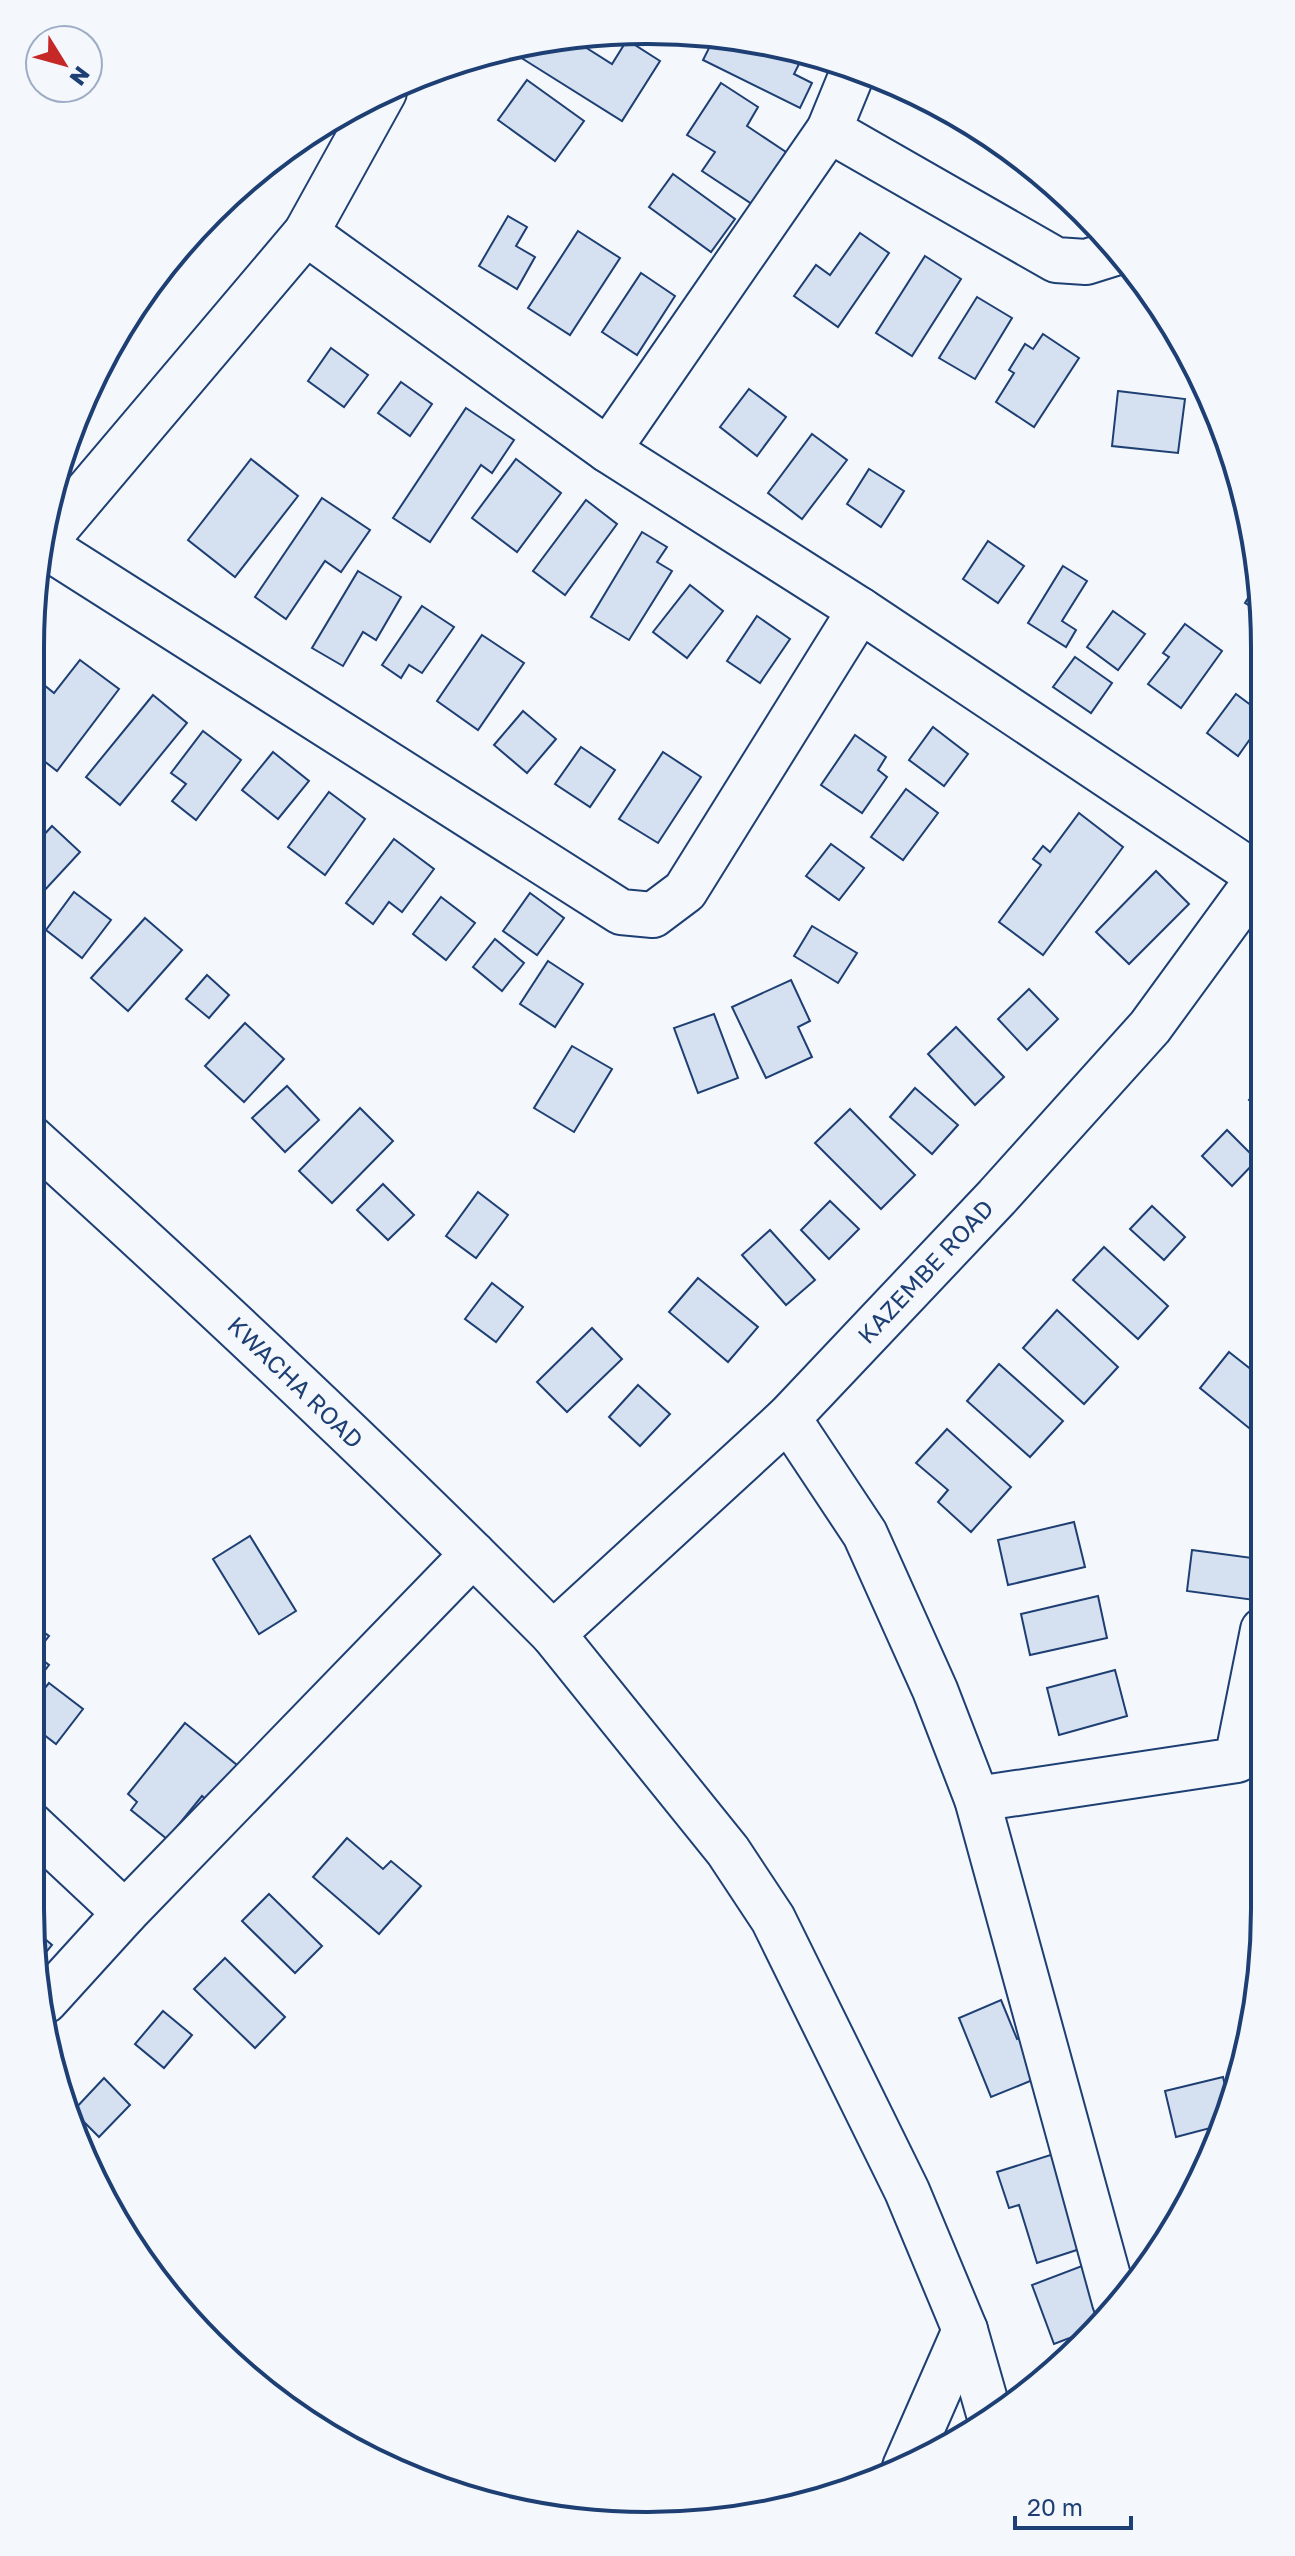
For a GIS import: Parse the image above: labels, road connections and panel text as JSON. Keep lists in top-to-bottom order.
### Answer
{
  "streets": {
    "street": ["KAZEMBE ROAD", "KWACHA ROAD"]
  },
  "crossings": [
    ["KAZEMBE ROAD", "KWACHA ROAD"]
  ],
  "scale_bar": "20 m",
  "north": "bottom right"
}
